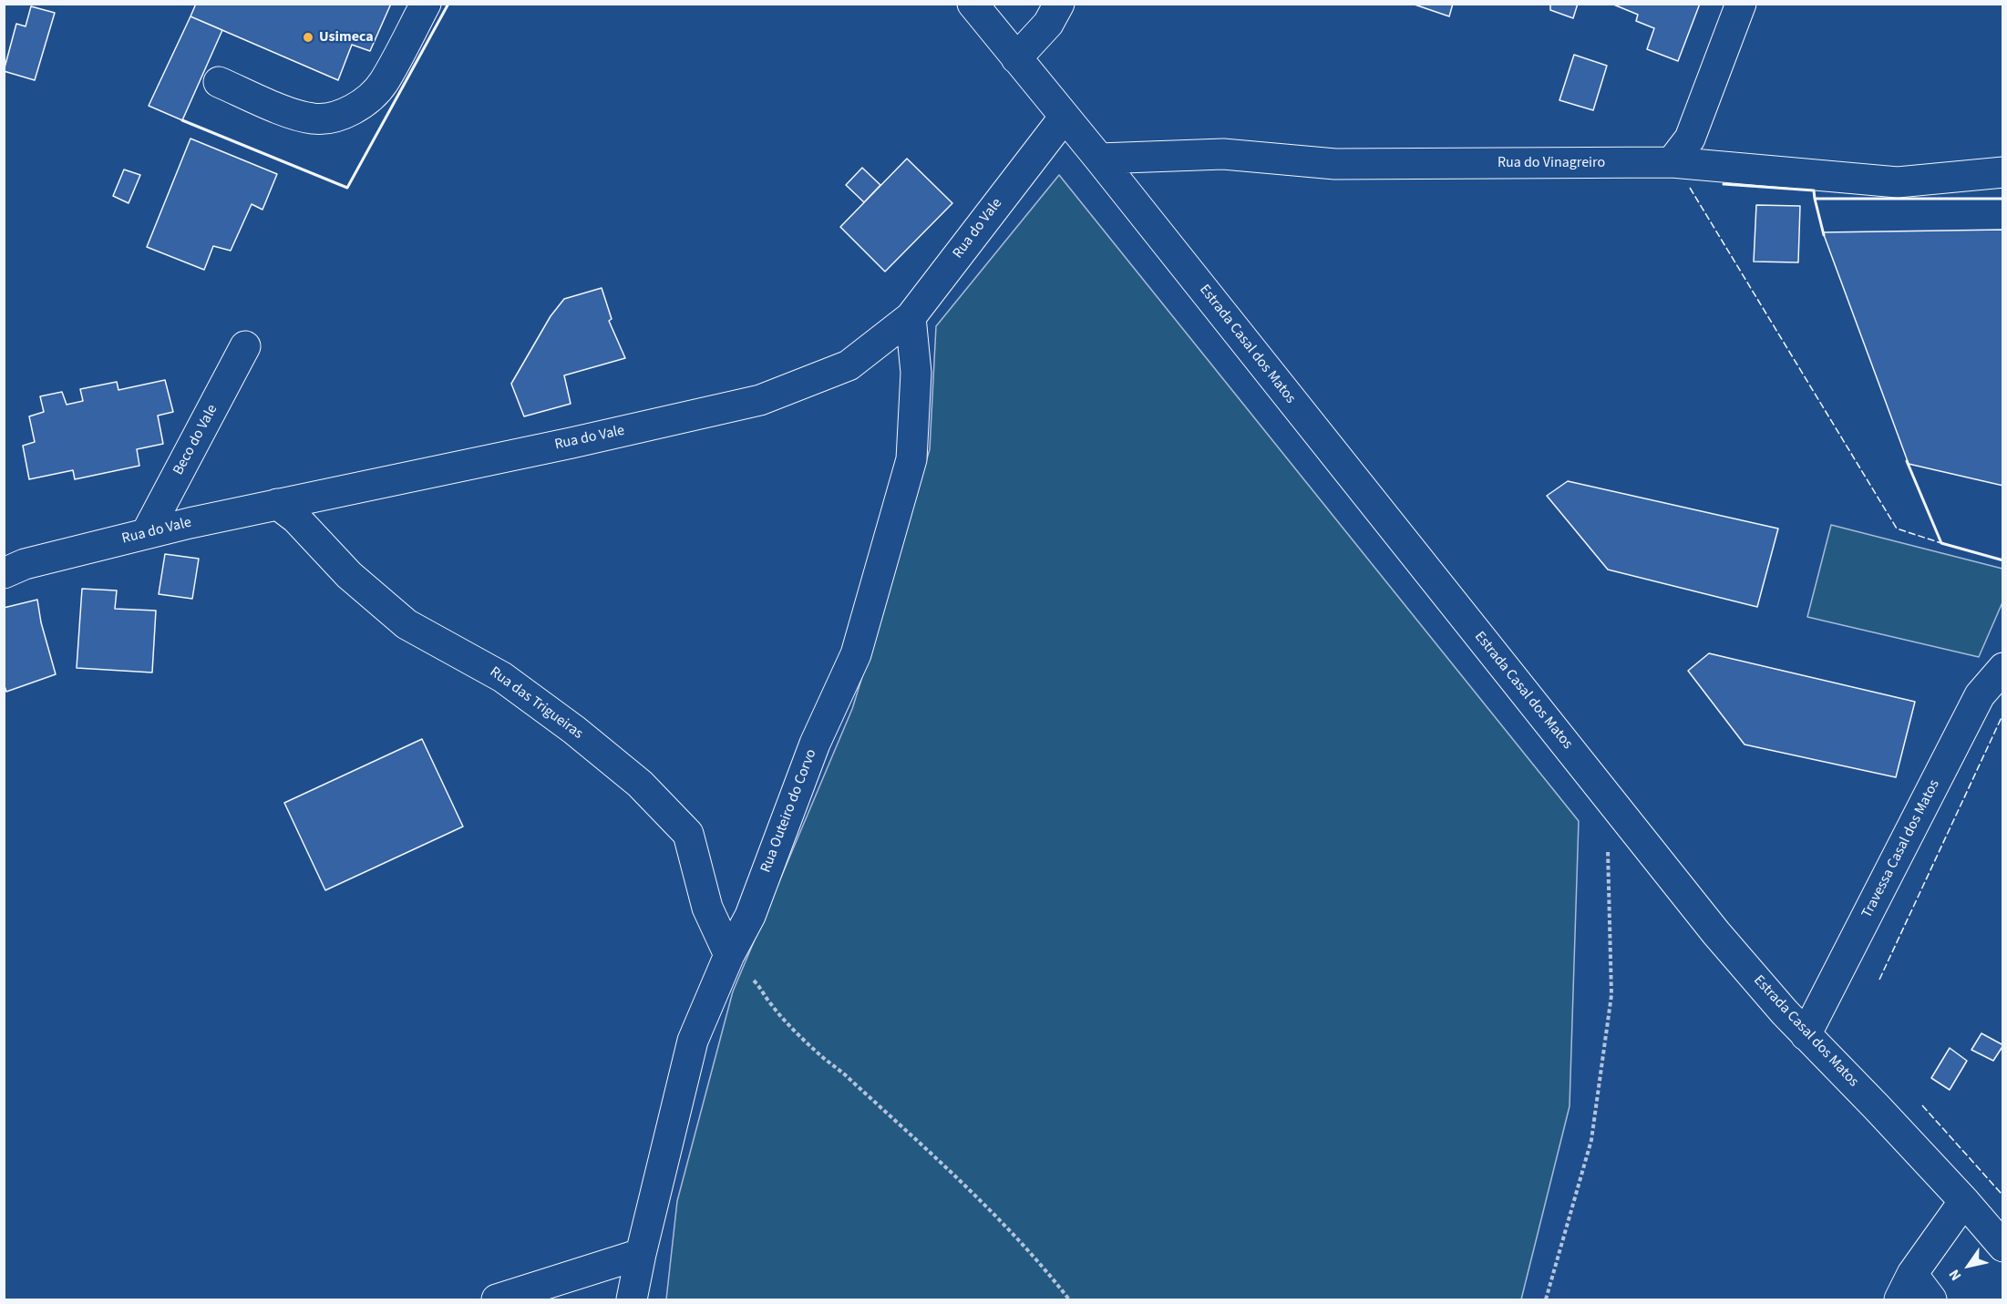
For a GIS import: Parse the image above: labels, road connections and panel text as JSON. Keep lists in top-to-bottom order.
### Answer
{
  "streets": {
    "street": [
      "Rua do Vinagreiro",
      "Rua do Vale",
      "Estrada Casal dos Matos",
      "Beco do Vale",
      "Rua das Trigueiras",
      "Rua Outeiro do Corvo",
      "Travessa Casal dos Matos"
    ]
  },
  "crossings": [
    ["Rua do Vinagreiro", "Estrada Casal dos Matos"],
    ["Rua do Vale", "Estrada Casal dos Matos"],
    ["Rua do Vale", "Beco do Vale"],
    ["Rua do Vale", "Rua das Trigueiras"],
    ["Rua do Vale", "Rua Outeiro do Corvo"],
    ["Estrada Casal dos Matos", "Travessa Casal dos Matos"],
    ["Rua das Trigueiras", "Rua Outeiro do Corvo"]
  ],
  "places": ["Usimeca"],
  "north": "bottom left"
}
